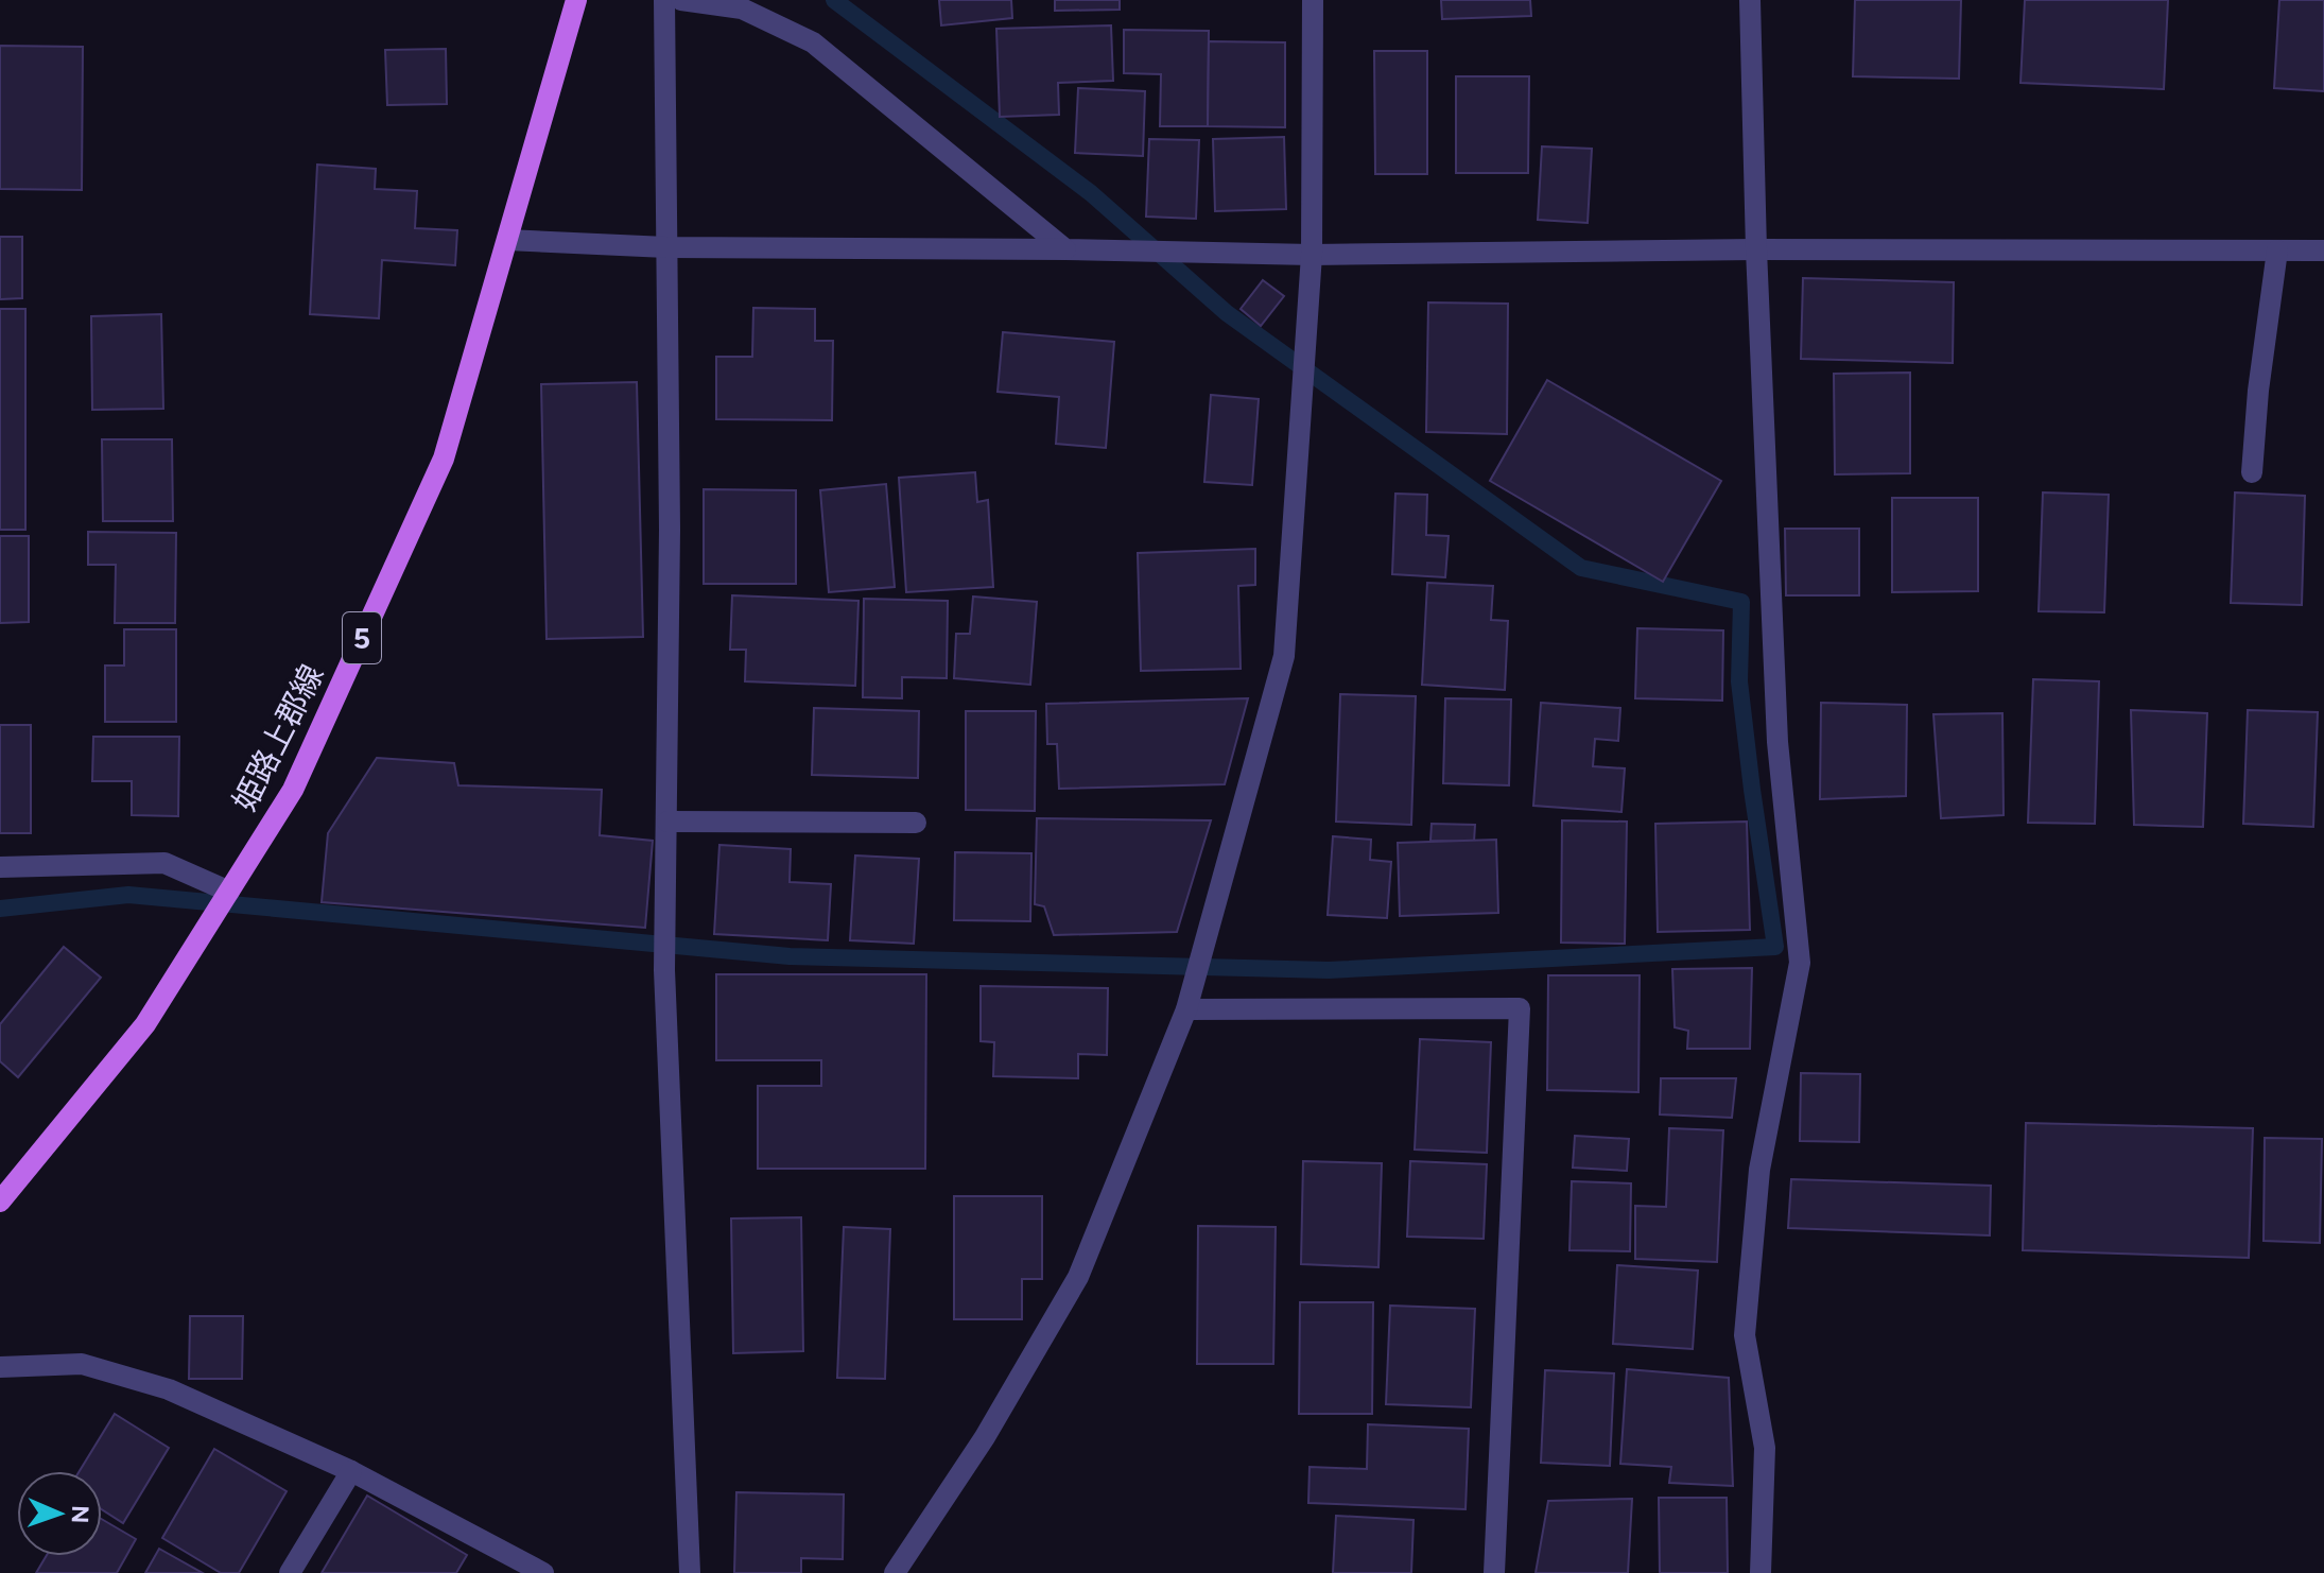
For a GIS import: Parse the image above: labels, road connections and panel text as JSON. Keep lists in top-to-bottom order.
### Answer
{
  "streets": {
    "main road": ["5", "姫路上郡線"]
  },
  "north": "right"
}
